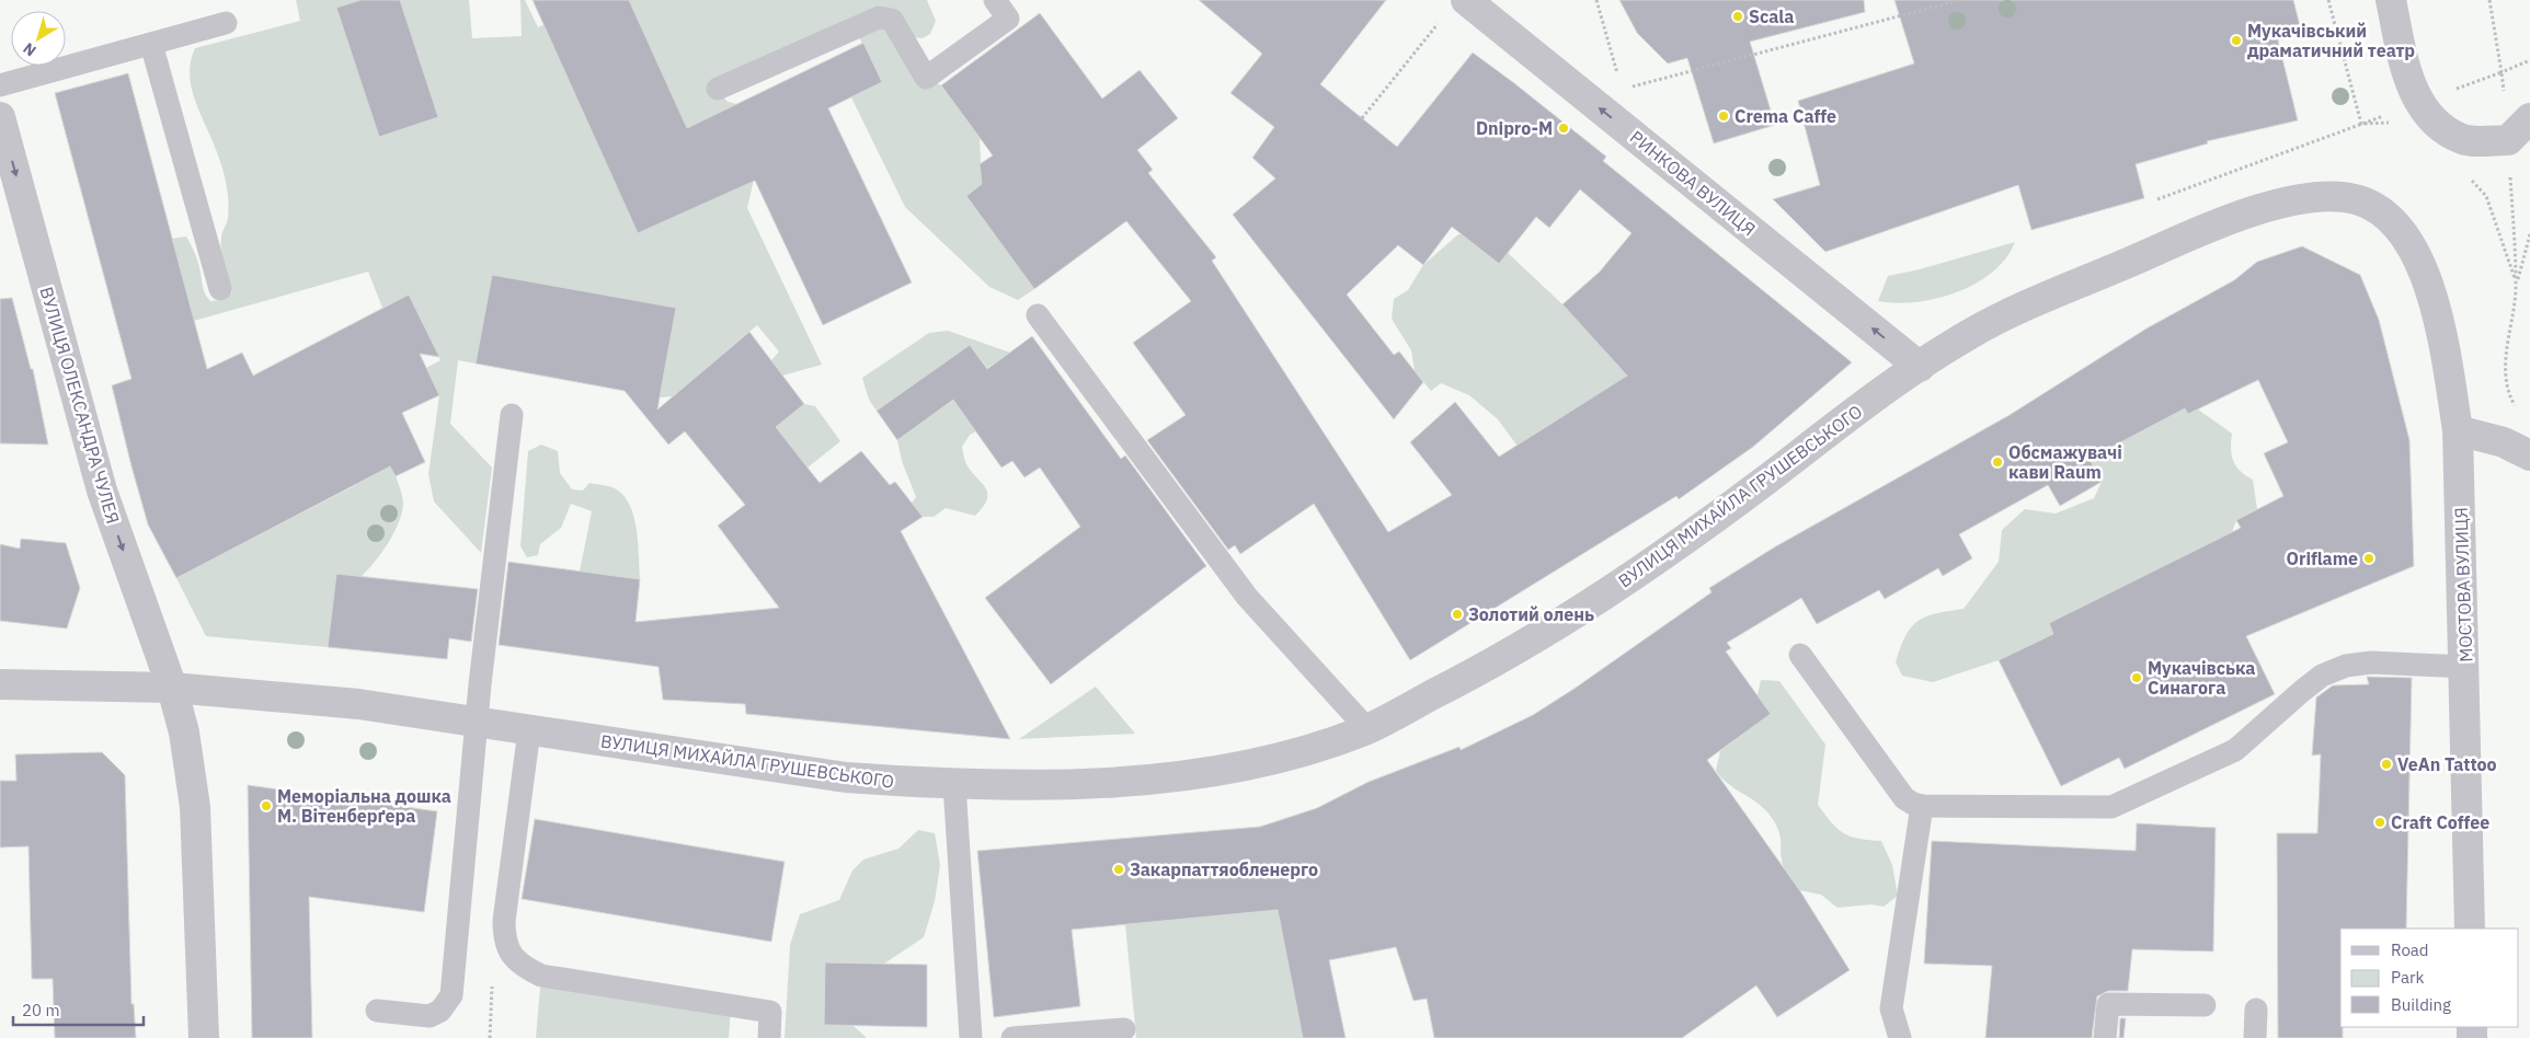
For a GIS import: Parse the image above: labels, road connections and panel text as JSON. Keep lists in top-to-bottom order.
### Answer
{
  "streets": {
    "street": [
      "РИНКОВА ВУЛИЦЯ",
      "ВУЛИЦЯ ОЛЕКСАНДРА ЧУЛЕЯ",
      "ВУЛИЦЯ МИХАЙЛА ГРУШЕВСЬКОГО",
      "МОСТОВА ВУЛИЦЯ"
    ]
  },
  "crossings": [
    ["РИНКОВА ВУЛИЦЯ", "ВУЛИЦЯ МИХАЙЛА ГРУШЕВСЬКОГО"],
    ["ВУЛИЦЯ ОЛЕКСАНДРА ЧУЛЕЯ", "ВУЛИЦЯ МИХАЙЛА ГРУШЕВСЬКОГО"],
    ["ВУЛИЦЯ МИХАЙЛА ГРУШЕВСЬКОГО", "МОСТОВА ВУЛИЦЯ"]
  ],
  "one_way": ["РИНКОВА ВУЛИЦЯ", "ВУЛИЦЯ ОЛЕКСАНДРА ЧУЛЕЯ"],
  "places": [
    "Scala",
    "Мукачівський драматичний театр",
    "Crema Caffe",
    "Dnipro-M",
    "Обсмажувачі кави Raum",
    "Oriflame",
    "Золотий олень",
    "Мукачівська Синагога",
    "VeAn Tattoo",
    "Меморіальна дошка М. Вітенберґера",
    "Craft Coffee",
    "Закарпаттяобленерго"
  ],
  "legend": ["Road", "Park", "Building"],
  "scale_bar": "20 m",
  "north": "bottom left"
}
